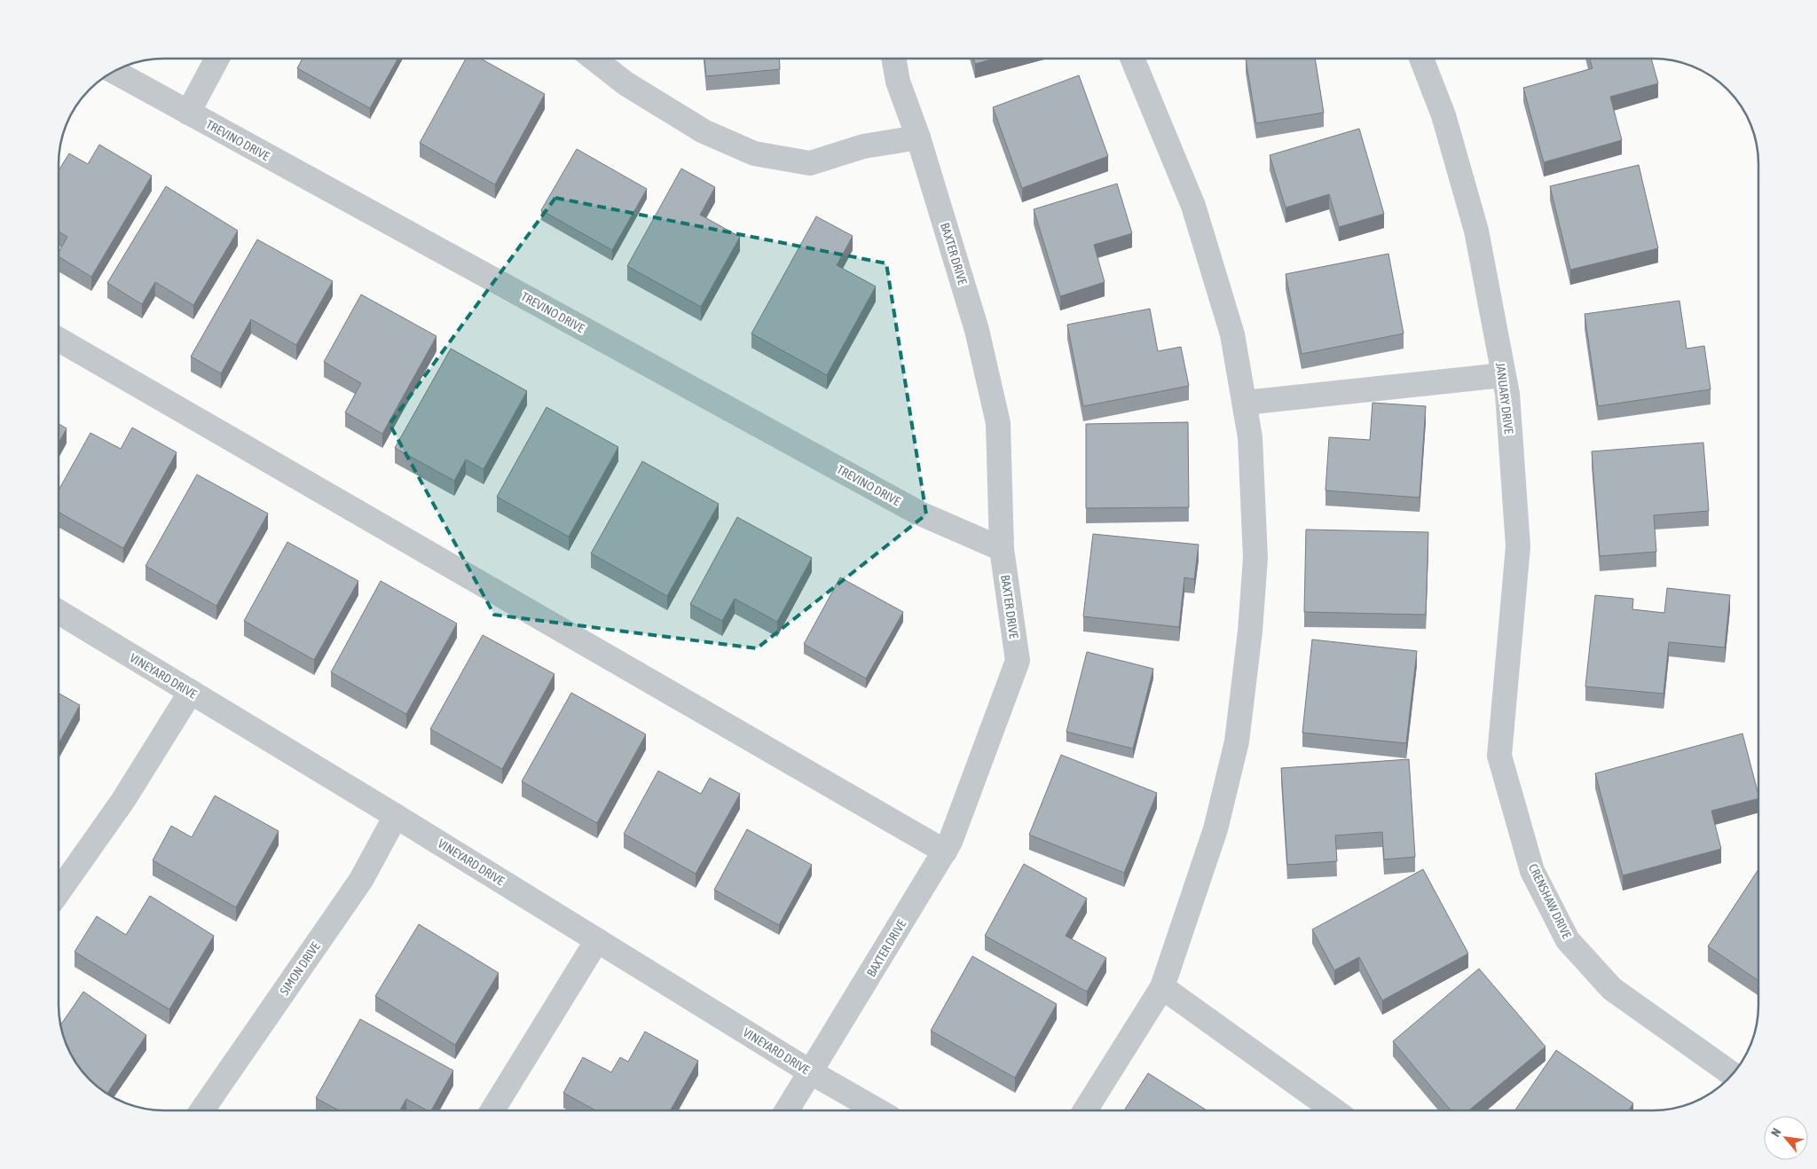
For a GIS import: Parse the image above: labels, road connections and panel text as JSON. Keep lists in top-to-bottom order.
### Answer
{
  "streets": {
    "street": [
      "TREVINO DRIVE",
      "BAXTER DRIVE",
      "JANUARY DRIVE",
      "VINEYARD DRIVE",
      "CRENSHAW DRIVE",
      "SIMON DRIVE"
    ]
  },
  "crossings": [
    ["TREVINO DRIVE", "BAXTER DRIVE"],
    ["BAXTER DRIVE", "VINEYARD DRIVE"],
    ["JANUARY DRIVE", "CRENSHAW DRIVE"],
    ["VINEYARD DRIVE", "SIMON DRIVE"]
  ],
  "north": "top left"
}
